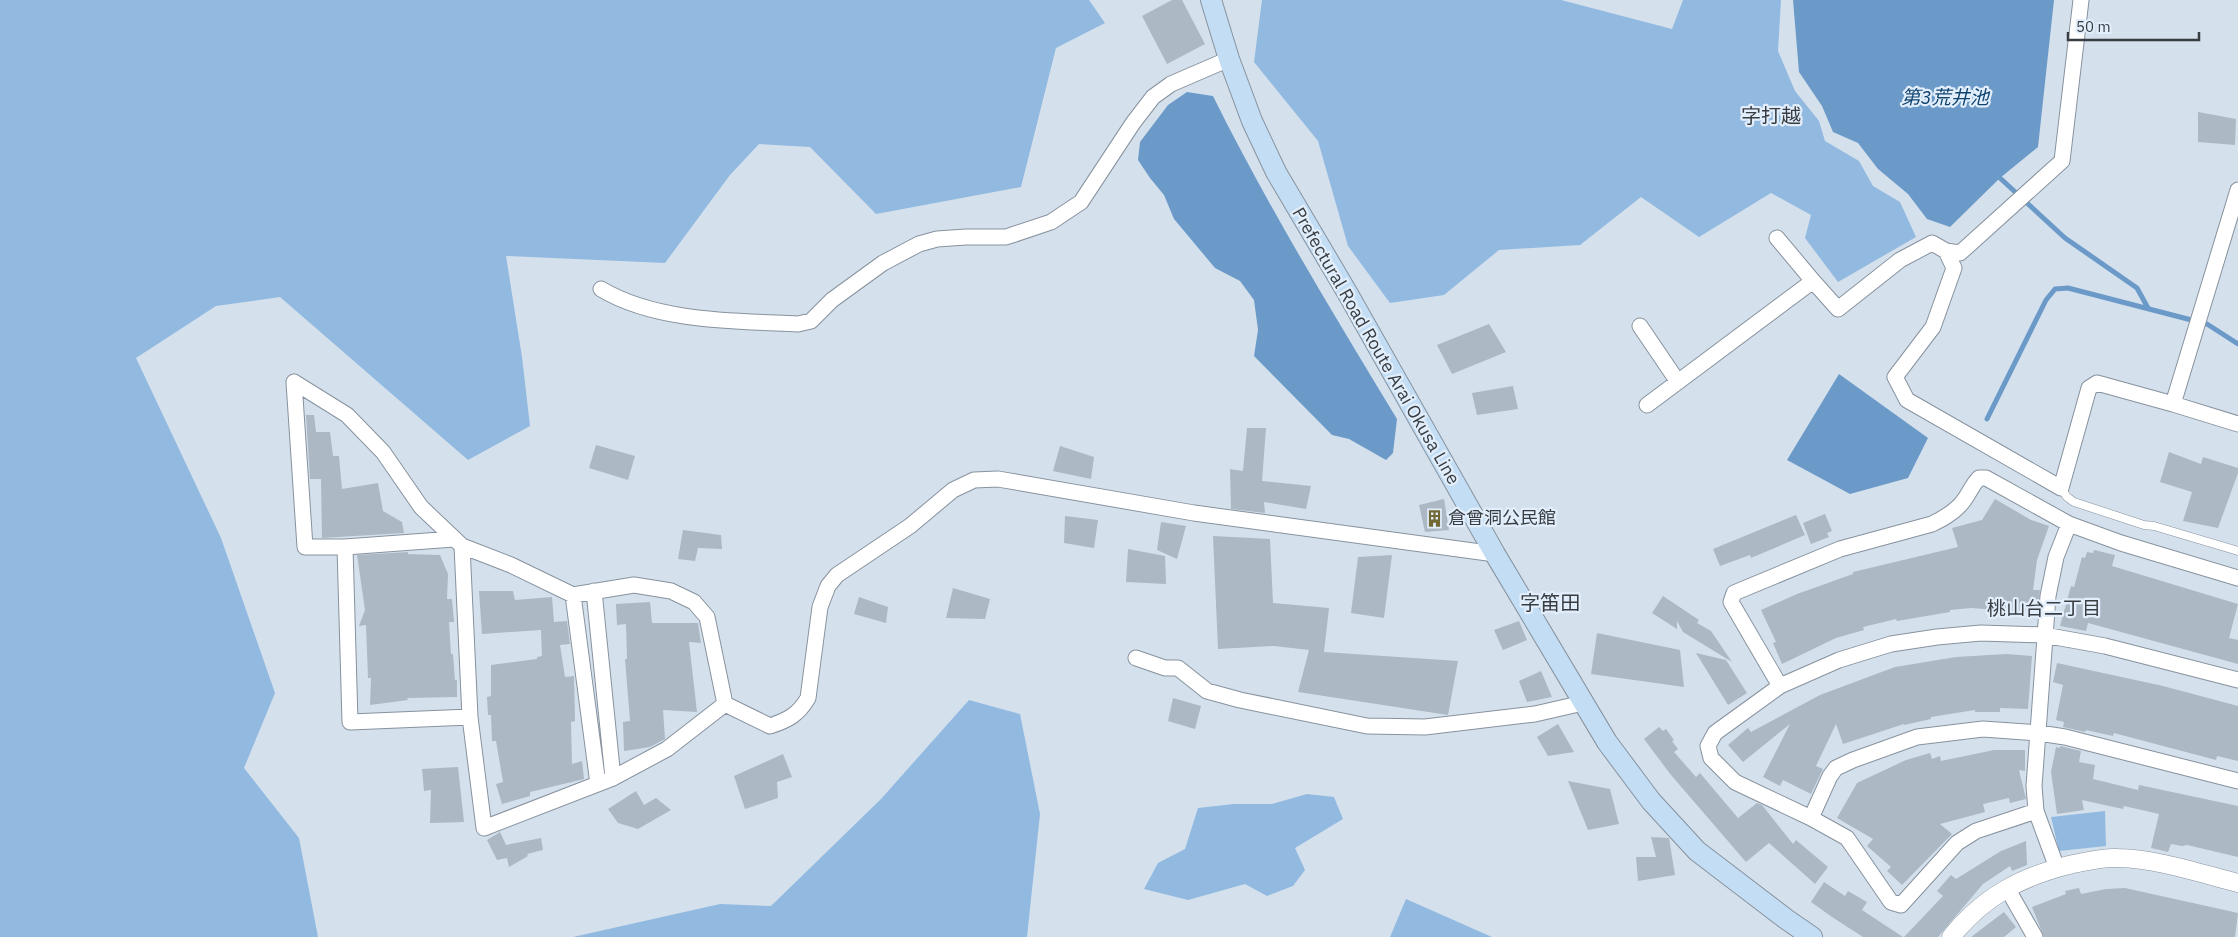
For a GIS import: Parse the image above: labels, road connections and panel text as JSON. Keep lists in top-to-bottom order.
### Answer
{
  "streets": {
    "main road": ["Prefectural Road Route Arai Okusa Line"]
  },
  "districts": ["字打越", "字笛田", "桃山台二丁目"],
  "water": ["第3荒井池"],
  "places": {
    "building": ["倉曾洞公民館"]
  },
  "scale_bar": "50 m"
}
